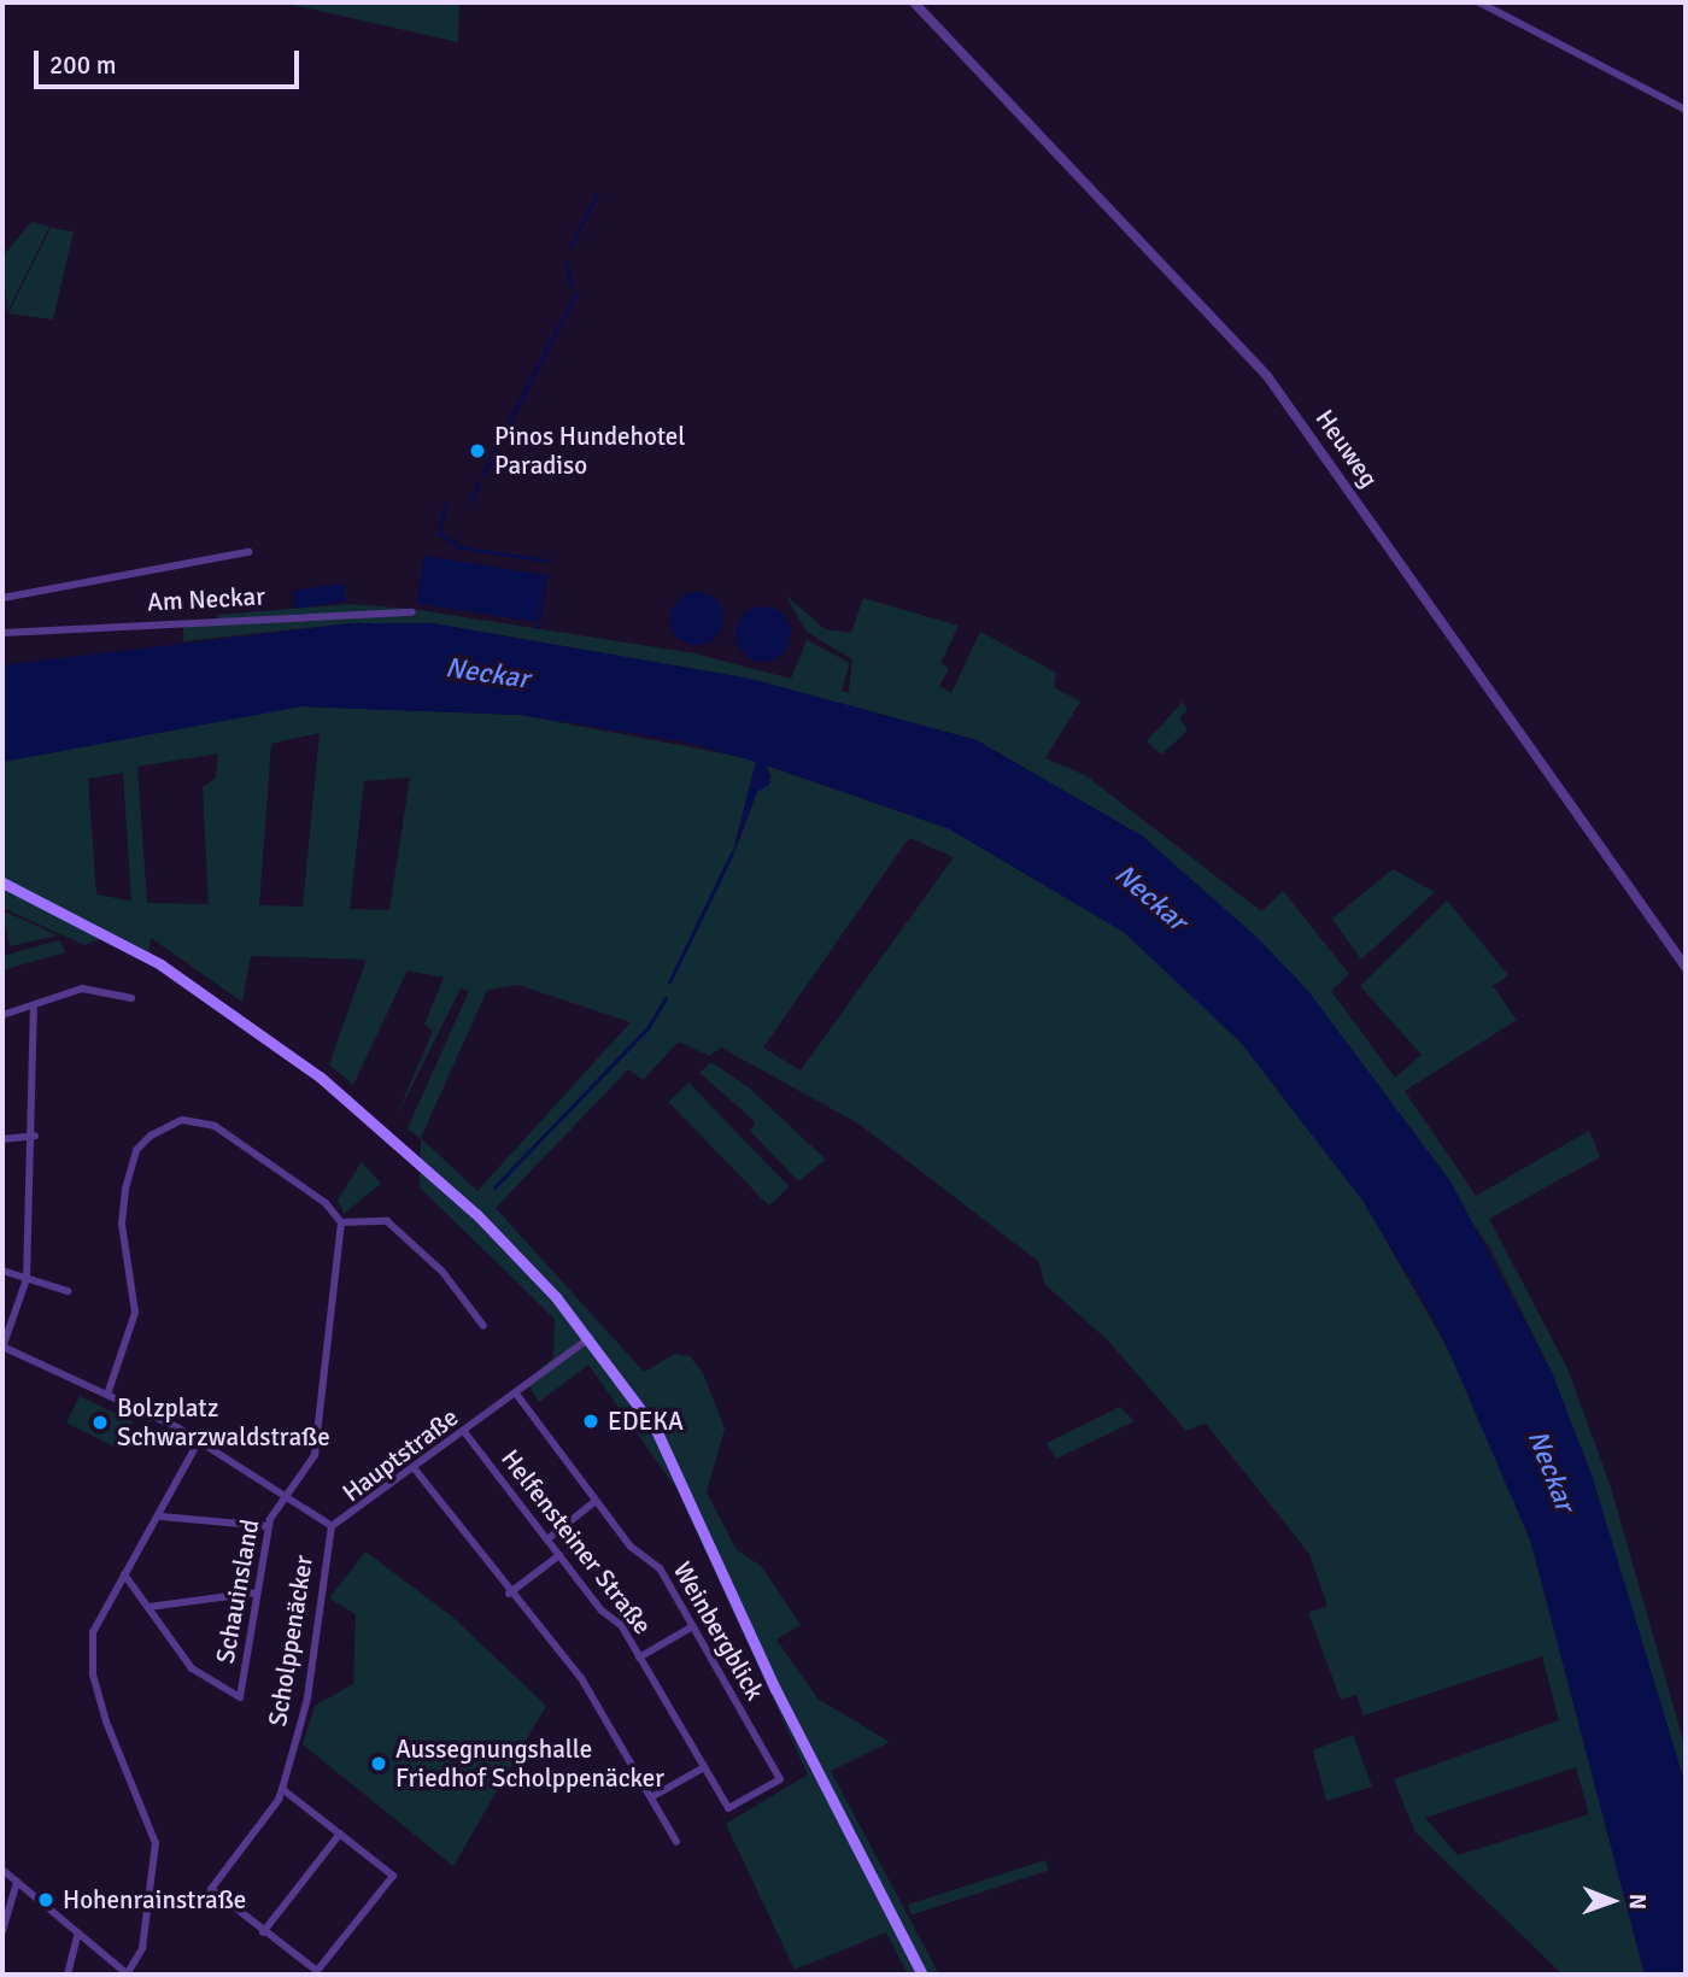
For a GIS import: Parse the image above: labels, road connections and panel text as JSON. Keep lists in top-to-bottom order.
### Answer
{
  "streets": {
    "street": [
      "Heuweg",
      "Am Neckar",
      "Hauptstraße",
      "Helfensteiner Straße",
      "Schauinsland",
      "Weinbergblick",
      "Scholppenäcker"
    ]
  },
  "crossings": [
    ["Hauptstraße", "Helfensteiner Straße"],
    ["Hauptstraße", "Schauinsland"],
    ["Hauptstraße", "Weinbergblick"],
    ["Hauptstraße", "Scholppenäcker"],
    ["Helfensteiner Straße", "Weinbergblick"]
  ],
  "water": ["Neckar"],
  "places": [
    "Pinos Hundehotel Paradiso",
    "EDEKA",
    "Bolzplatz Schwarzwaldstraße",
    "Aussegnungshalle Friedhof Scholppenäcker",
    "Hohenrainstraße"
  ],
  "scale_bar": "200 m",
  "north": "right"
}
